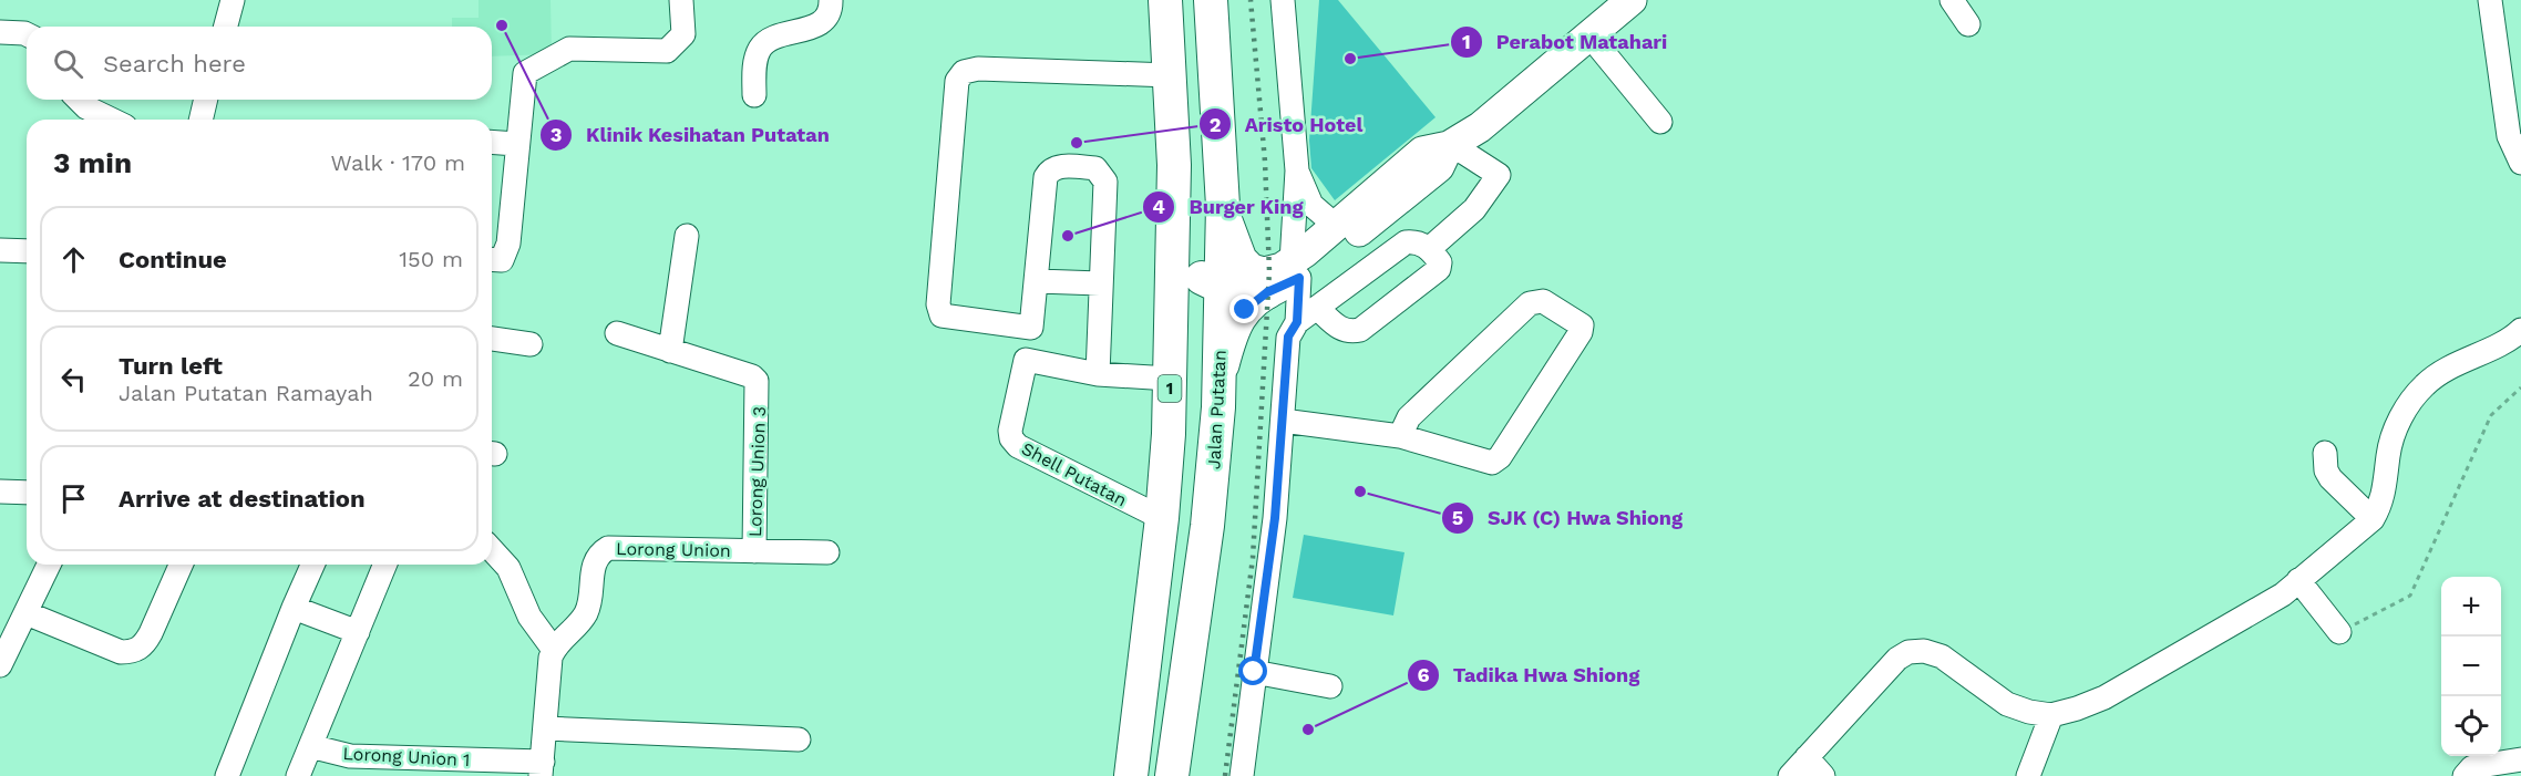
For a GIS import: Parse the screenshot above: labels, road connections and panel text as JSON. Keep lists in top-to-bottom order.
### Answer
{
  "streets": {
    "highway": ["1", "Jalan Putatan"],
    "street": [
      "Lorong Union 3",
      "Shell Putatan",
      "Lorong Union",
      "Lorong Union 1"
    ]
  },
  "crossings": [
    ["1", "Shell Putatan"],
    ["Lorong Union 3", "Lorong Union"]
  ],
  "places": [
    "Klinik Kesihatan Putatan",
    "Perabot Matahari",
    "Aristo Hotel",
    "Burger King",
    "SJK (C) Hwa Shiong",
    "Tadika Hwa Shiong"
  ],
  "page": {
    "search": "Search here",
    "heading": ["3 min", "Walk · 170 m"],
    "list": [
      ["Continue", "150 m"],
      ["Turn left", "Jalan Putatan Ramayah", "20 m"],
      "Arrive at destination"
    ],
    "map_buttons": ["+", "−"]
  }
}
